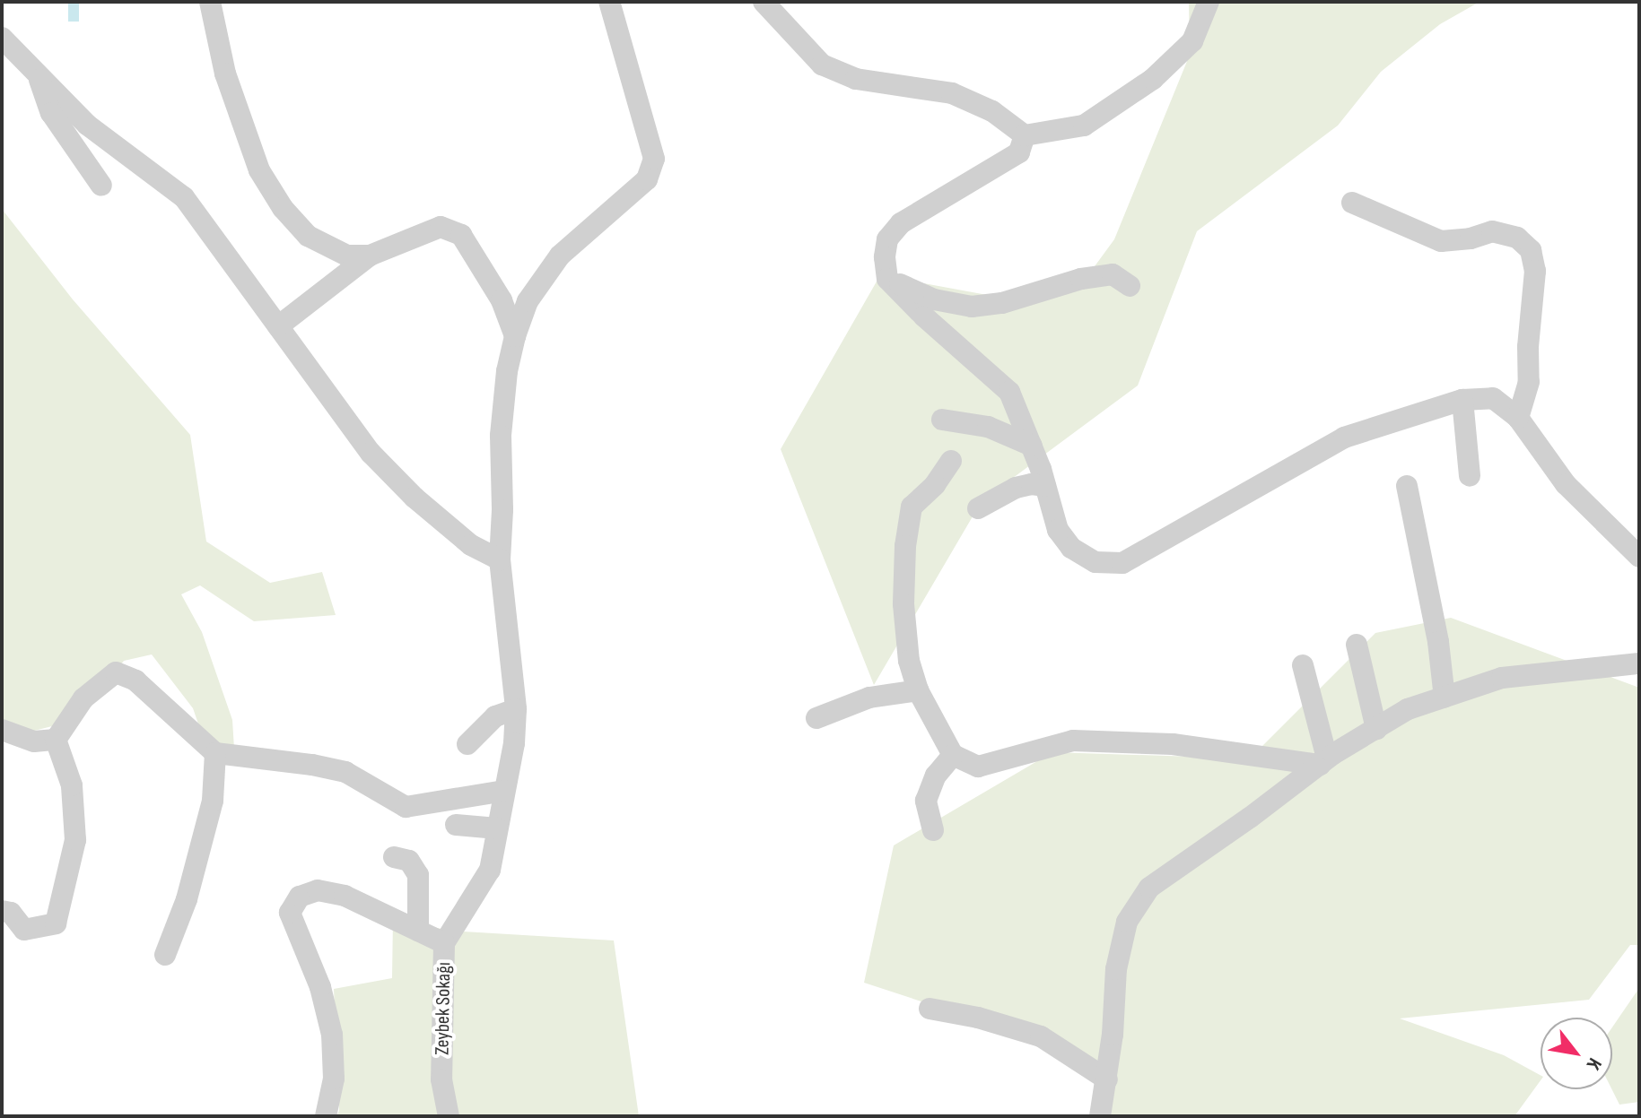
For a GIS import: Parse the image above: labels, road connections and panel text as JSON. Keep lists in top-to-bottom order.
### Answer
{
  "streets": {
    "street": ["Zeybek Sokağı"]
  },
  "north": "bottom right"
}
